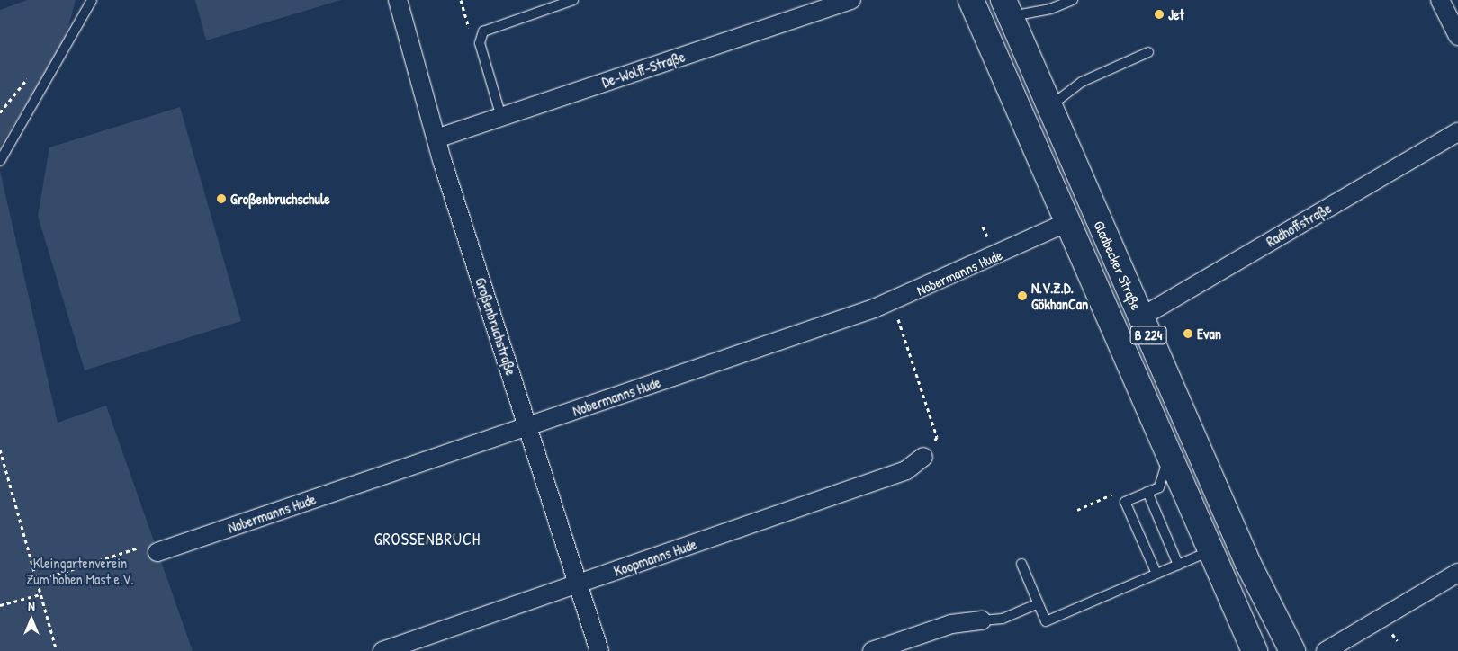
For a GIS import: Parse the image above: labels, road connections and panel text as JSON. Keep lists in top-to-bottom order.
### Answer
{
  "streets": {
    "main road": ["Gladbecker Straße", "B 224"],
    "street": [
      "De-Wolff-Straße",
      "Radhoffstraße",
      "Nobermanns Hude",
      "Großenbruchstraße",
      "Koopmanns Hude"
    ]
  },
  "crossings": [
    ["De-Wolff-Straße", "Großenbruchstraße"],
    ["Radhoffstraße", "Gladbecker Straße"],
    ["Gladbecker Straße", "Nobermanns Hude"],
    ["Nobermanns Hude", "Großenbruchstraße"],
    ["Großenbruchstraße", "Koopmanns Hude"]
  ],
  "districts": ["GROSSENBRUCH"],
  "parks": ["Kleingartenverein Zum hohen Mast e.V."],
  "places": [
    "Jet",
    "Großenbruchschule",
    "N.V.Z.D. GökhanCan",
    "Evan"
  ],
  "north": "top"
}
